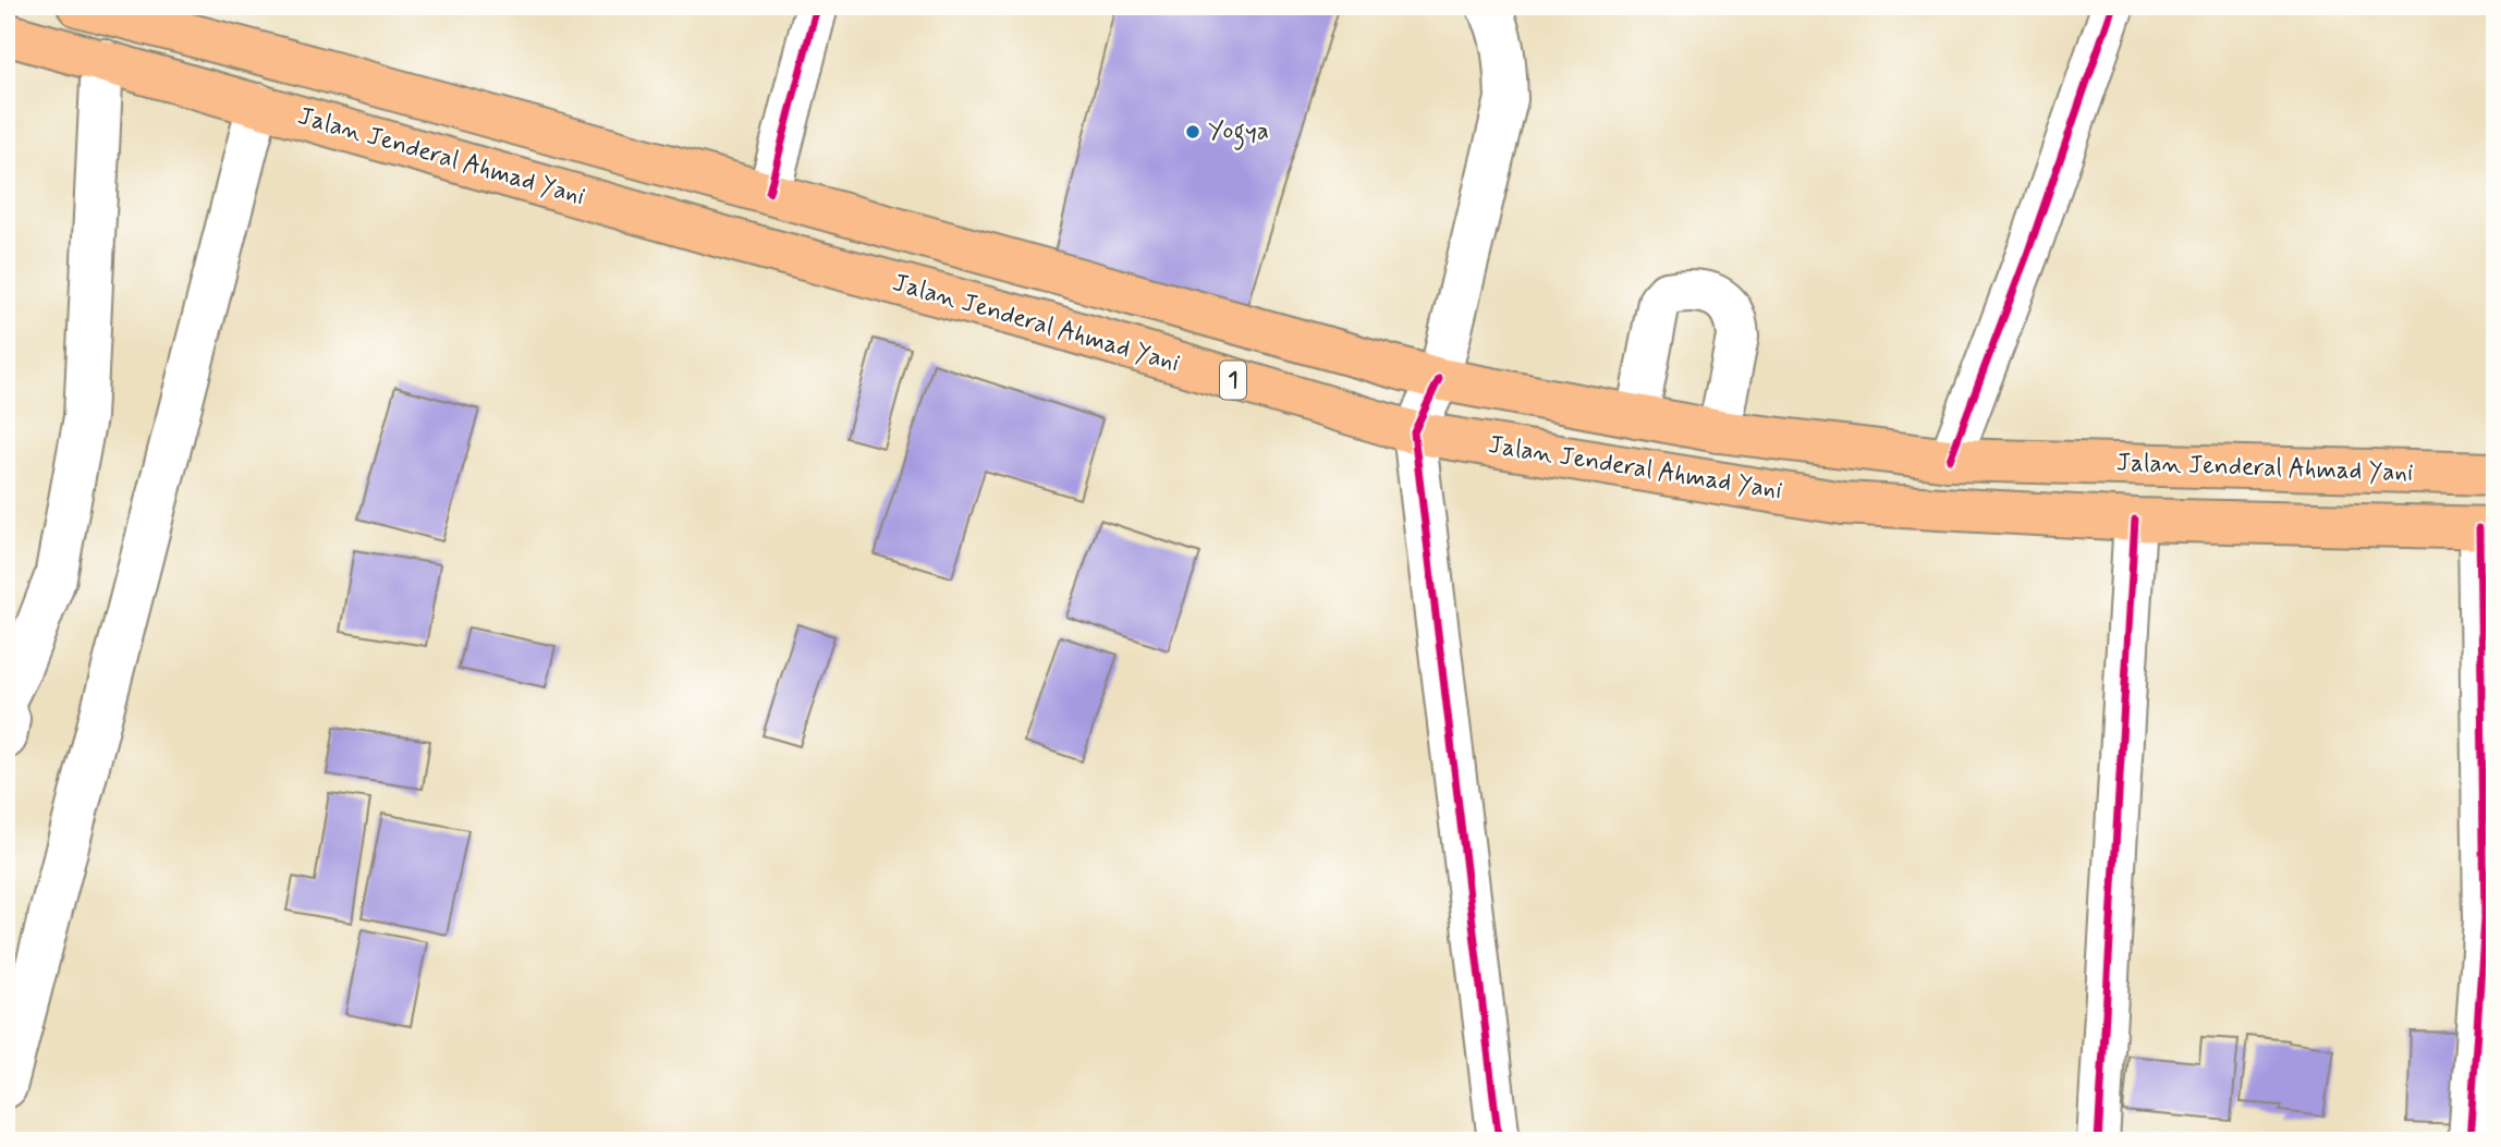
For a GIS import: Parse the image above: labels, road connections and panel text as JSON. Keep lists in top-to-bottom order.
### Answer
{
  "streets": {
    "highway": ["Jalan Jenderal Ahmad Yani", "1"]
  },
  "places": ["Yogya"]
}
